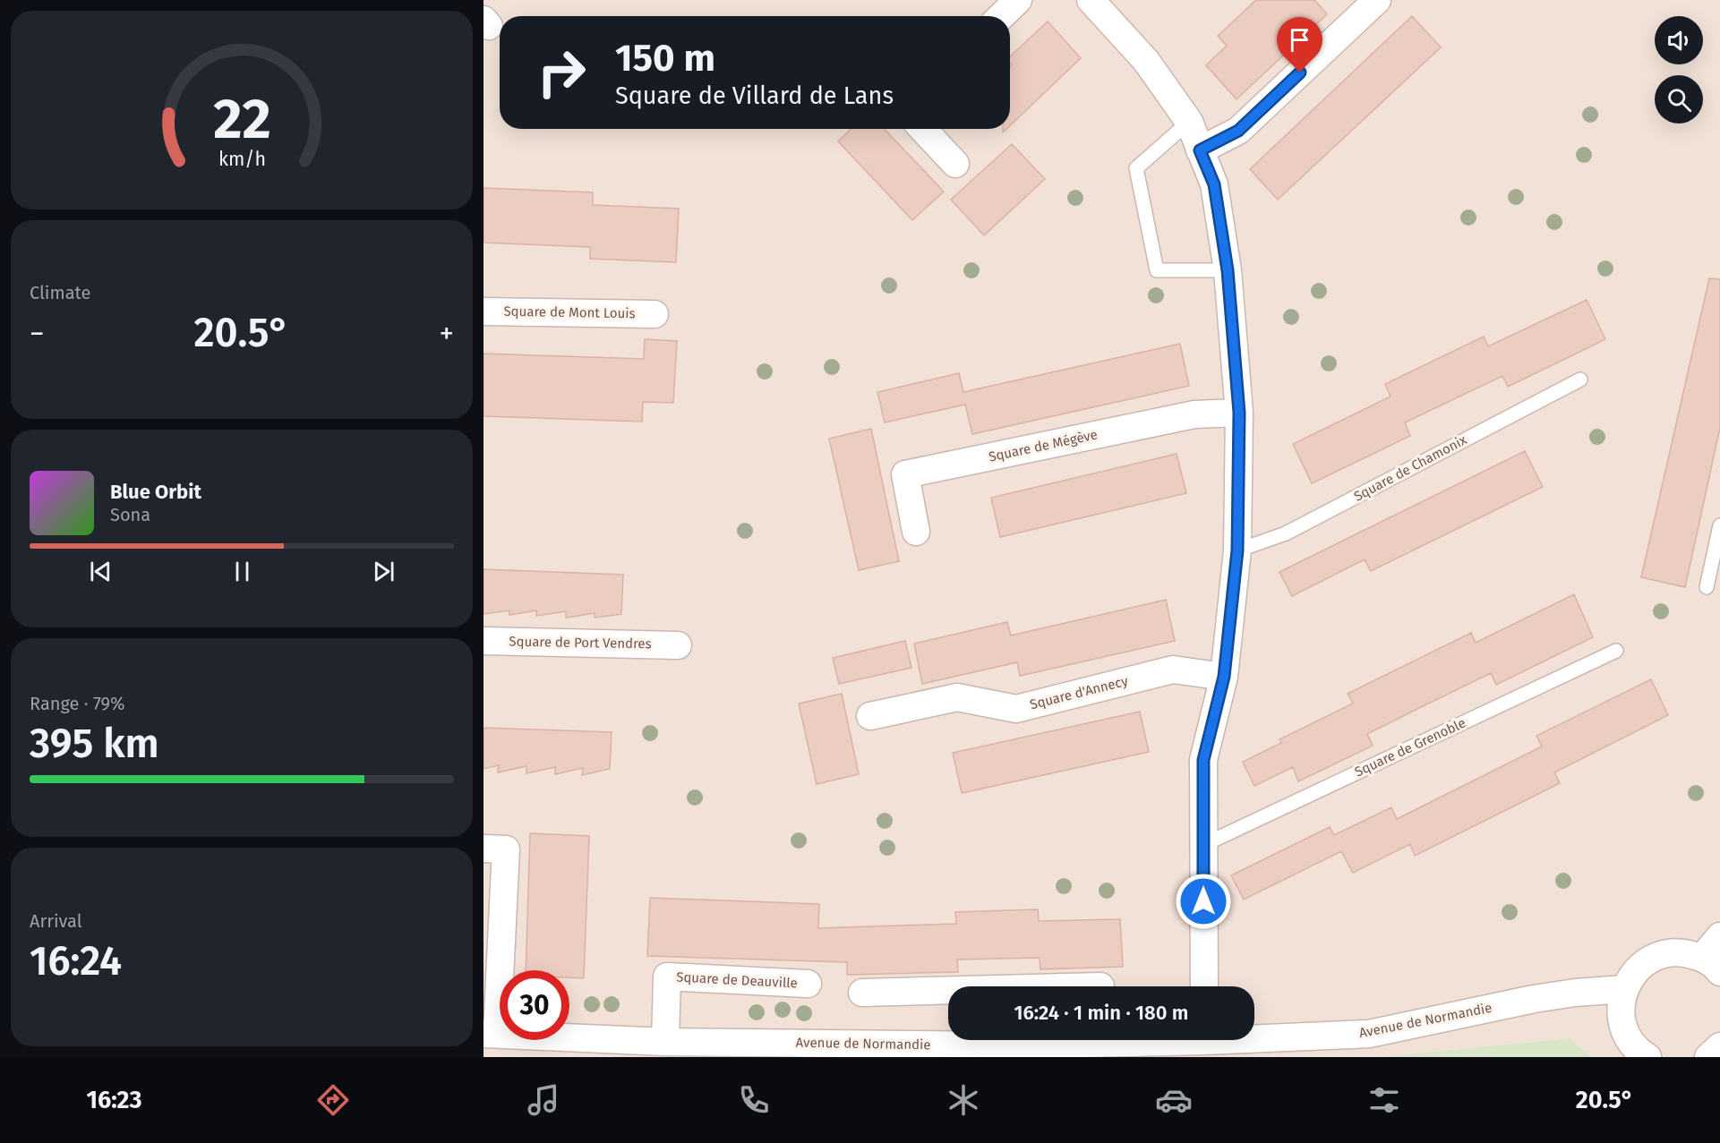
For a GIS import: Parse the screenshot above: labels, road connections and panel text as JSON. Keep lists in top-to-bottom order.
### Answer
{
  "streets": {
    "street": [
      "Square de Mont Louis",
      "Square de Mégève",
      "Square de Port Vendres",
      "Square d'Annecy",
      "Square de Deauville",
      "Avenue de Normandie"
    ],
    "lane": ["Square de Chamonix", "Square de Grenoble"]
  },
  "crossings": [
    ["Square de Deauville", "Avenue de Normandie"]
  ],
  "page": {
    "turn": ["150 m", "Square de Villard de Lans"],
    "tile": [
      "Climate",
      ["Range · 79%", "395 km"],
      ["Arrival", "16:24"]
    ],
    "heat": ["−", "20.5°", "+"],
    "song": ["Blue Orbit", "Sona"],
    "limit": "30",
    "trip": "16:24 · 1 min · 180 m",
    "tabs": ["16:23", "20.5°"],
    "gauge": ["22", "km/h"]
  }
}
